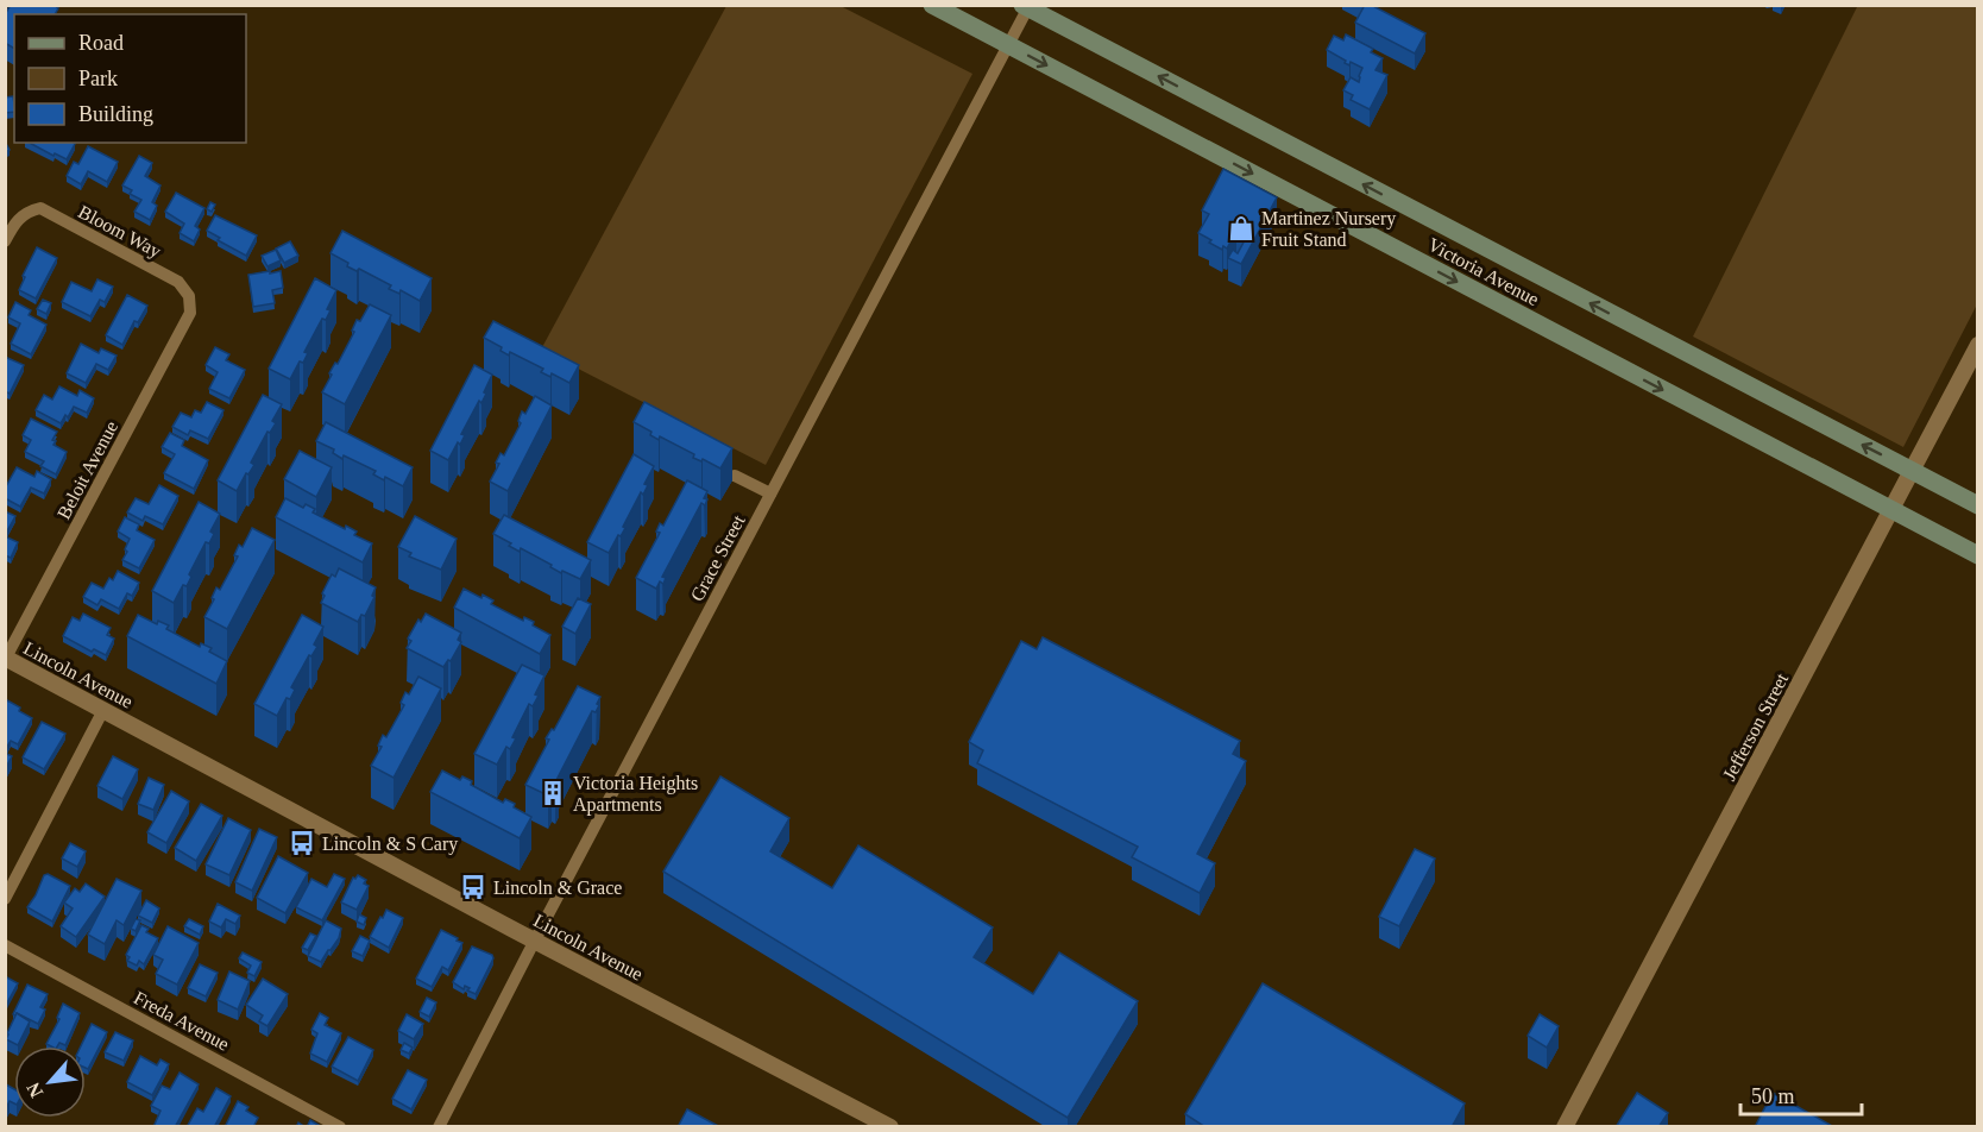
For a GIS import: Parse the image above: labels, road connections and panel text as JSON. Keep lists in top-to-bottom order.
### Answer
{
  "streets": {
    "main road": ["Victoria Avenue"],
    "street": [
      "Bloom Way",
      "Beloit Avenue",
      "Grace Street",
      "Lincoln Avenue",
      "Jefferson Street",
      "Freda Avenue"
    ]
  },
  "crossings": [
    ["Bloom Way", "Beloit Avenue"],
    ["Victoria Avenue", "Grace Street"],
    ["Victoria Avenue", "Jefferson Street"],
    ["Beloit Avenue", "Lincoln Avenue"],
    ["Grace Street", "Lincoln Avenue"]
  ],
  "places": {
    "shop": ["Martinez Nursery Fruit Stand"],
    "building": ["Victoria Heights Apartments"],
    "bus stop": ["Lincoln & S Cary", "Lincoln & Grace"]
  },
  "legend": ["Road", "Park", "Building"],
  "scale_bar": "50 m",
  "north": "bottom left"
}
